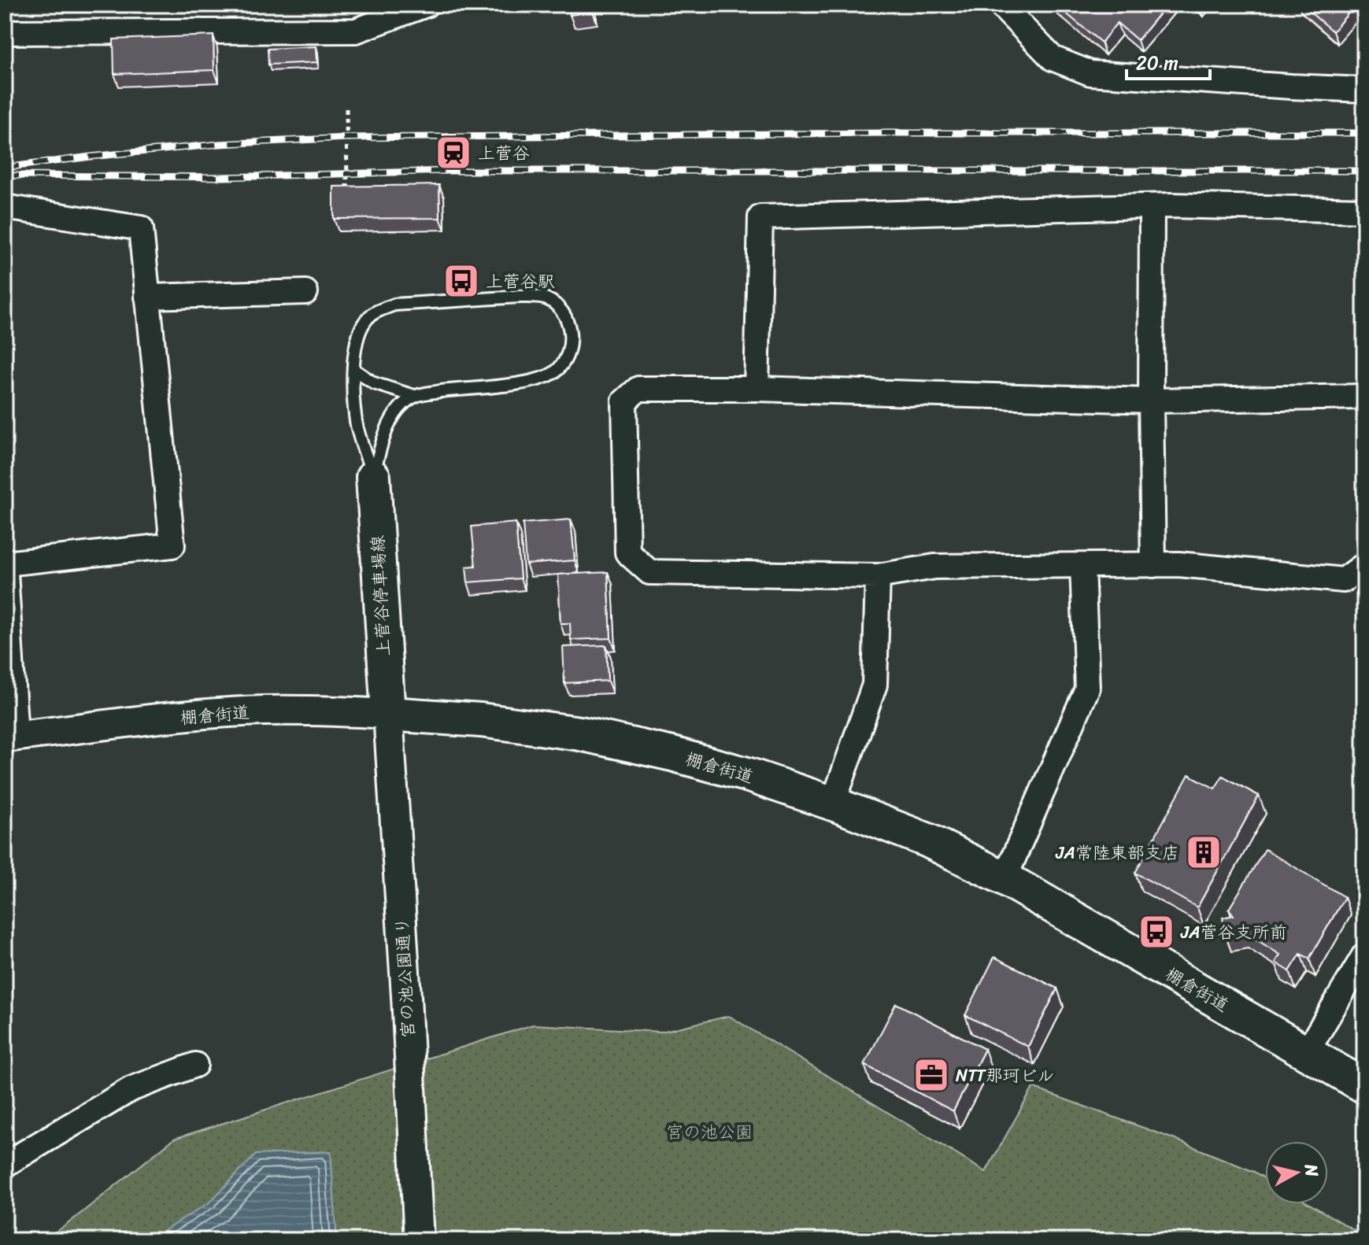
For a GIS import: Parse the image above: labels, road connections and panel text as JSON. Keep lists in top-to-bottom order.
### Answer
{
  "streets": {
    "main road": ["上菅谷停車場線", "棚倉街道"],
    "street": ["宮の池公園通り"]
  },
  "crossings": [
    ["上菅谷停車場線", "棚倉街道"],
    ["上菅谷停車場線", "宮の池公園通り"],
    ["棚倉街道", "宮の池公園通り"]
  ],
  "parks": ["宮の池公園"],
  "places": {
    "station": ["上菅谷"],
    "bus stop": ["上菅谷駅", "JA菅谷支所前"],
    "building": ["JA常陸東部支店"],
    "office": ["NTT那珂ビル"]
  },
  "scale_bar": "20 m",
  "north": "right"
}
